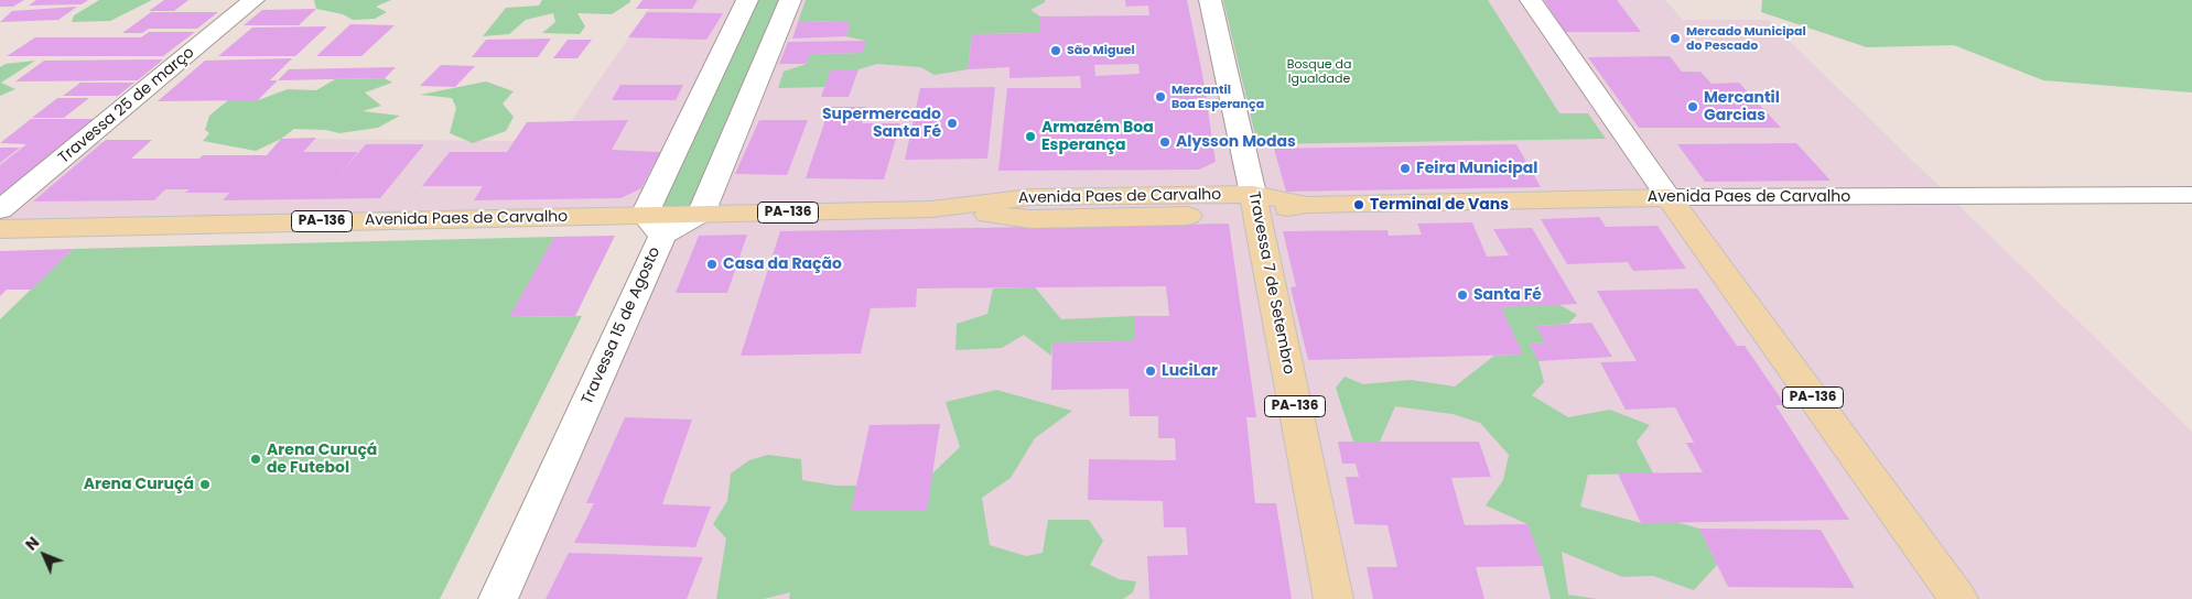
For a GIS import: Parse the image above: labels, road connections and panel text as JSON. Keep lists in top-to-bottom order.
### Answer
{
  "streets": {
    "main road": ["Avenida Paes de Carvalho", "PA-136", "Travessa 7 de Setembro"],
    "street": ["Travessa 25 de março", "Travessa 15 de Agosto"]
  },
  "crossings": [
    ["Avenida Paes de Carvalho", "PA-136"],
    ["Avenida Paes de Carvalho", "Travessa 7 de Setembro"],
    ["Avenida Paes de Carvalho", "Travessa 15 de Agosto"]
  ],
  "parks": ["Bosque da Igualdade"],
  "places": [
    "Mercado Municipal do Pescado",
    "São Miguel",
    "Mercantil Boa Esperança",
    "Mercantil Garcias",
    "Supermercado Santa Fé",
    "Armazém Boa Esperança",
    "Alysson Modas",
    "Feira Municipal",
    "Terminal de Vans",
    "Casa da Ração",
    "Santa Fé",
    "LuciLar",
    "Arena Curuçá de Futebol",
    "Arena Curuçá"
  ],
  "north": "top left"
}
